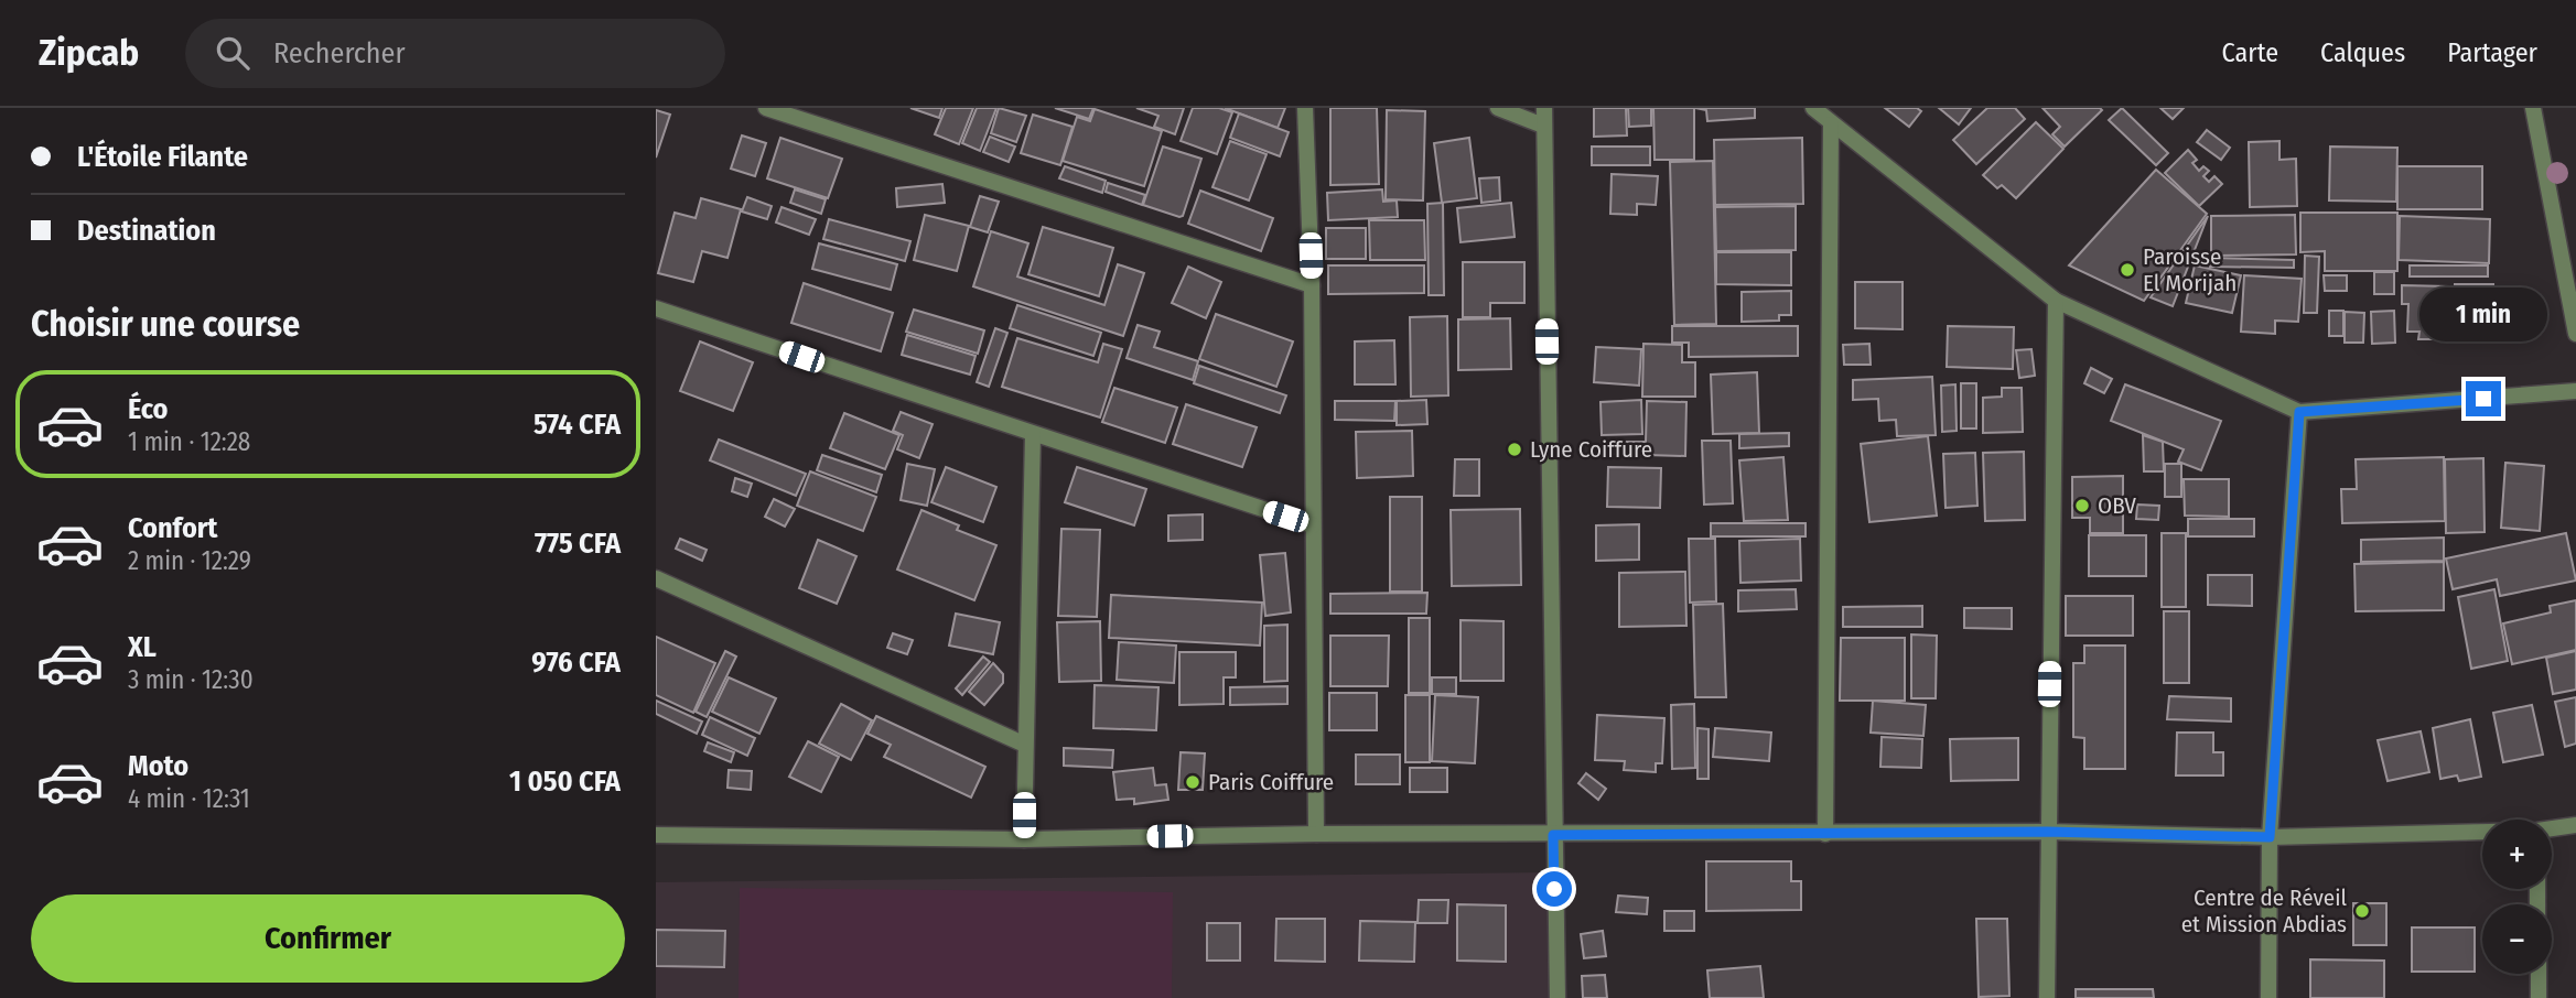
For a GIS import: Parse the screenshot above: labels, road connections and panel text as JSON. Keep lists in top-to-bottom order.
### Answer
{
  "places": [
    "Paroisse El Morijah",
    "Lyne Coiffure",
    "OBV",
    "Paris Coiffure",
    "Centre de Réveil et Mission Abdias"
  ],
  "page": {
    "header": "Zipcab",
    "search": "Rechercher",
    "nav": ["Carte", "Calques", "Partager"],
    "banner": ["L'Étoile Filante", "Destination"],
    "heading": "Choisir une course",
    "bubble": "1 min",
    "list": [
      {
        "name": "Éco",
        "note": "1 min · 12:28",
        "value": "574 CFA"
      },
      {
        "name": "Confort",
        "note": "2 min · 12:29",
        "value": "775 CFA"
      },
      {
        "name": "XL",
        "note": "3 min · 12:30",
        "value": "976 CFA"
      },
      {
        "name": "Moto",
        "note": "4 min · 12:31",
        "value": "1 050 CFA"
      }
    ],
    "map_buttons": ["+", "−"],
    "buttons": "Confirmer"
  }
}
